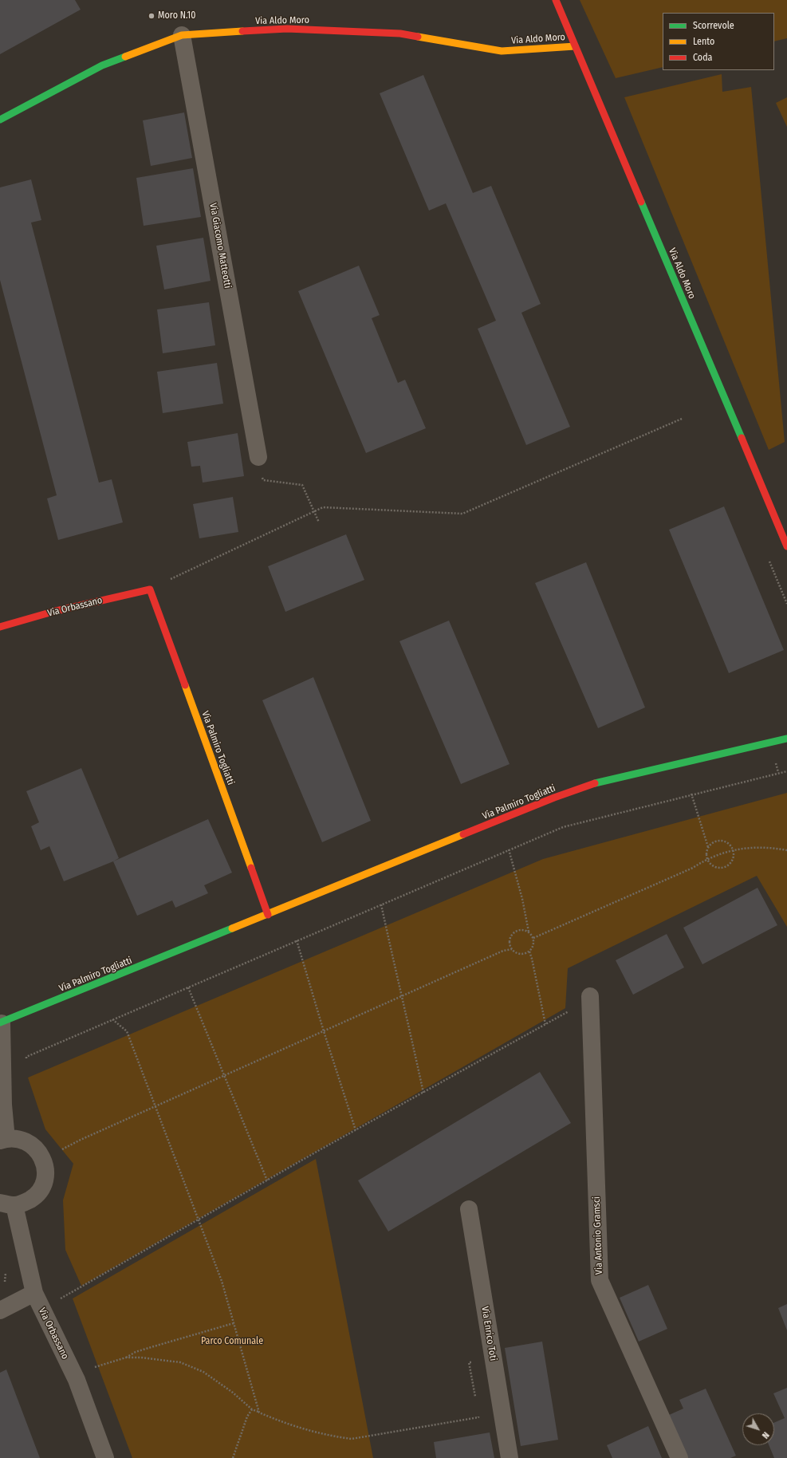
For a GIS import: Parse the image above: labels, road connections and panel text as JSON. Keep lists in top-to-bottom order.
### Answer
{
  "streets": {
    "street": [
      "Via Aldo Moro",
      "Via Giacomo Matteotti",
      "Via Orbassano",
      "Via Palmiro Togliatti",
      "Via Antonio Gramsci",
      "Via Enrico Toti"
    ]
  },
  "crossings": [
    ["Via Aldo Moro", "Via Giacomo Matteotti"],
    ["Via Orbassano", "Via Palmiro Togliatti"]
  ],
  "parks": ["Parco Comunale"],
  "places": ["Moro N.10"],
  "legend": ["Scorrevole", "Lento", "Coda"],
  "north": "bottom right"
}
